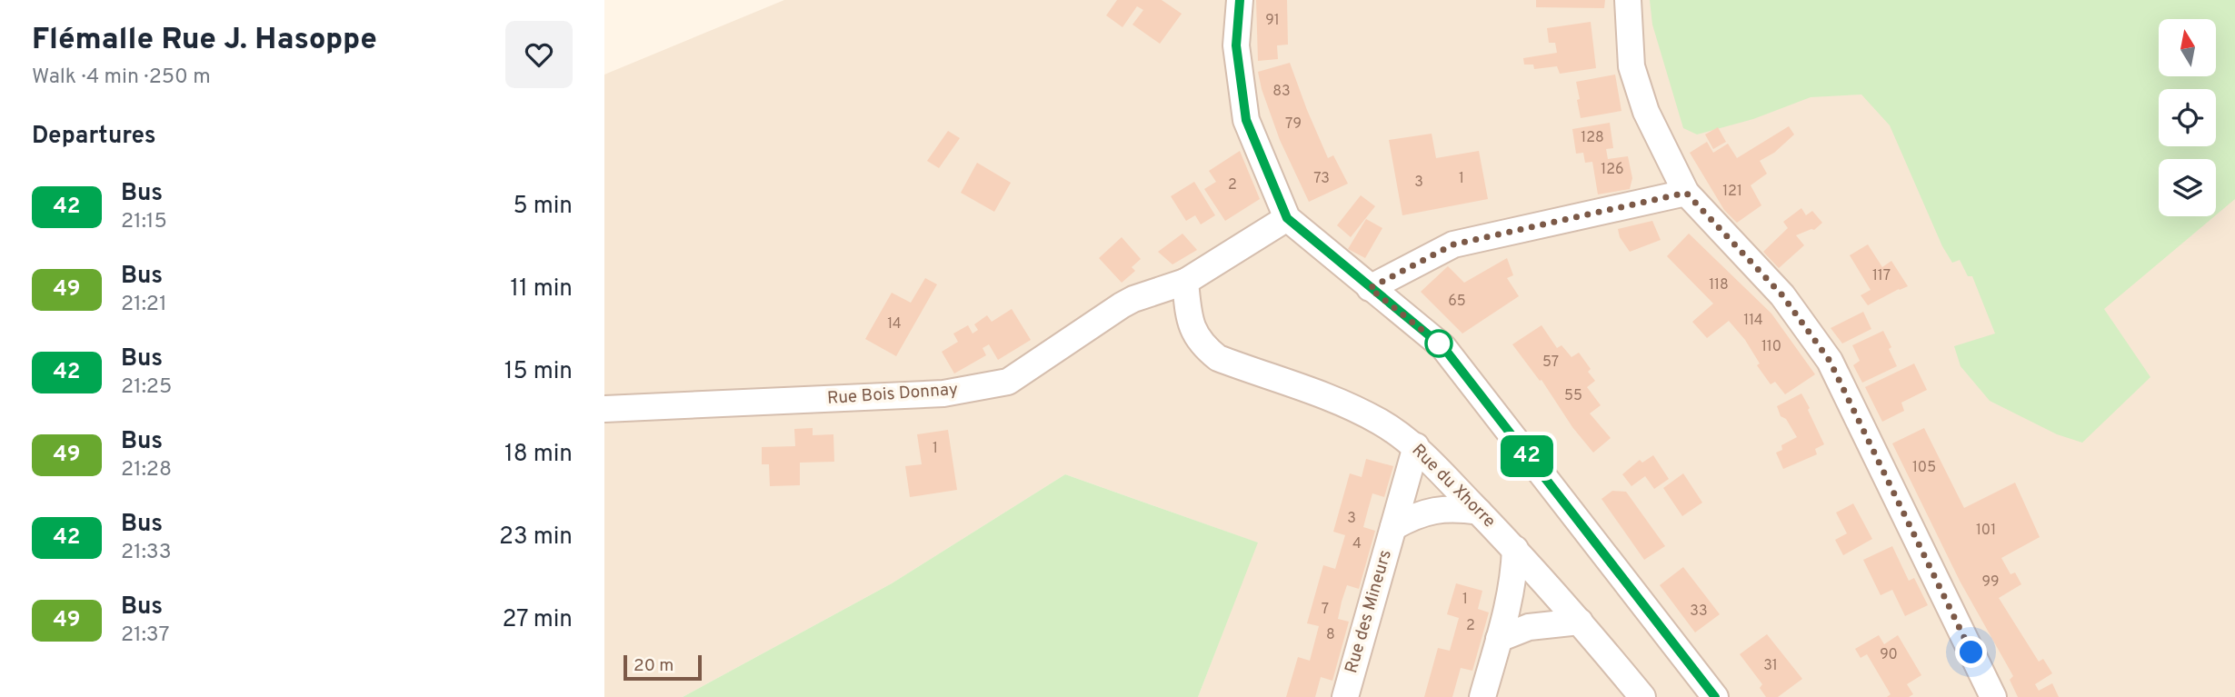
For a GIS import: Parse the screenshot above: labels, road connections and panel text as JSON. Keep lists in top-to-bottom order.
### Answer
{
  "streets": {
    "street": ["Rue Bois Donnay", "Rue du Xhorre", "Rue des Mineurs"]
  },
  "crossings": [
    ["Rue Bois Donnay", "Rue du Xhorre"],
    ["Rue du Xhorre", "Rue des Mineurs"]
  ],
  "lines": ["bus line 42"],
  "house_numbers": [
    "91",
    "83",
    "79",
    "128",
    "126",
    "73",
    "1",
    "3",
    "2",
    "121",
    "117",
    "118",
    "65",
    "114",
    "14",
    "110",
    "57",
    "55",
    "1",
    "105",
    "3",
    "101",
    "4",
    "99",
    "1",
    "7",
    "33",
    "2",
    "8",
    "90",
    "31"
  ],
  "scale_bar": "20 m",
  "north": "top",
  "page": {
    "heading": [
      ["Flémalle Rue J. Hasoppe", "Walk · 4 min · 250 m"],
      "Departures"
    ],
    "on_map": "42",
    "list": [
      {
        "mark": "42",
        "name": "Bus",
        "note": "21:15",
        "value": "5 min"
      },
      {
        "mark": "49",
        "name": "Bus",
        "note": "21:21",
        "value": "11 min"
      },
      {
        "mark": "42",
        "name": "Bus",
        "note": "21:25",
        "value": "15 min"
      },
      {
        "mark": "49",
        "name": "Bus",
        "note": "21:28",
        "value": "18 min"
      },
      {
        "mark": "42",
        "name": "Bus",
        "note": "21:33",
        "value": "23 min"
      },
      {
        "mark": "49",
        "name": "Bus",
        "note": "21:37",
        "value": "27 min"
      }
    ],
    "scale": "20 m"
  }
}
